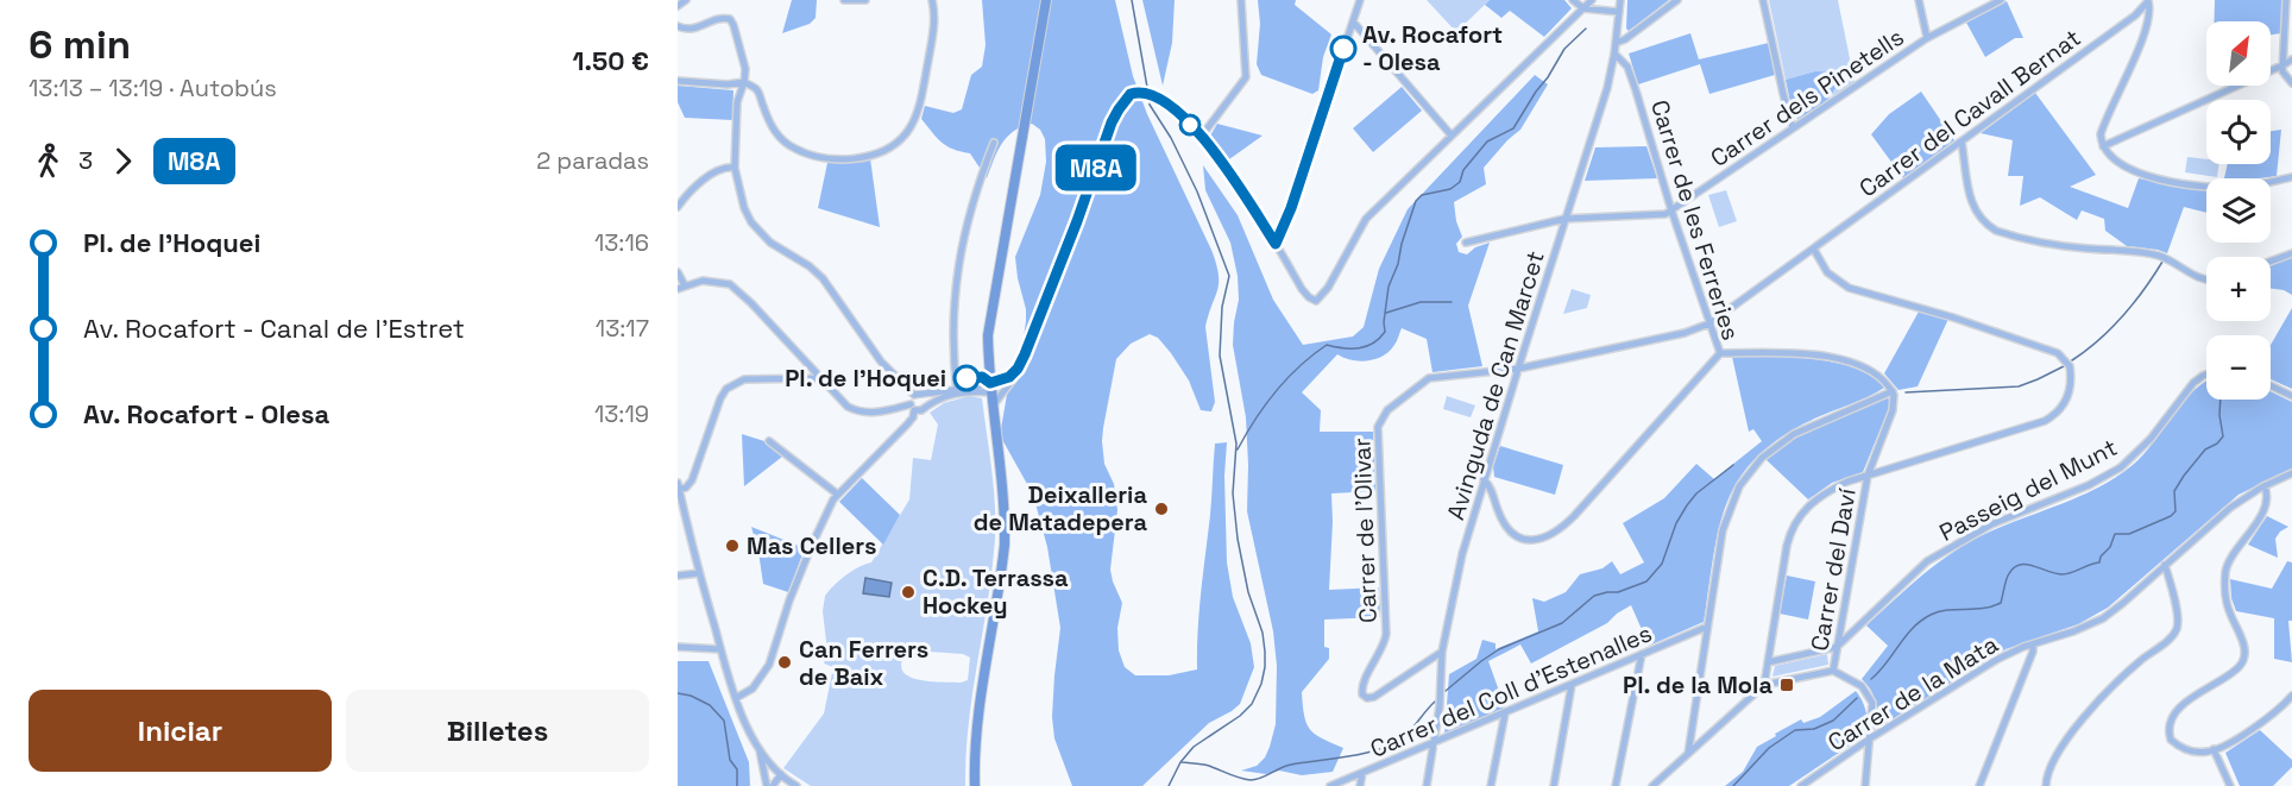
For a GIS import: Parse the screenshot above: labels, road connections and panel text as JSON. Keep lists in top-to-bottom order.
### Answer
{
  "streets": {
    "street": [
      "Carrer dels Pinetells",
      "Carrer del Cavall Bernat",
      "Carrer de les Ferreries",
      "Avinguda de Can Marcet",
      "Passeig del Munt",
      "Carrer de l'Olivar",
      "Carrer del Daví",
      "Carrer del Coll d'Estenalles",
      "Carrer de la Mata"
    ]
  },
  "crossings": [
    ["Carrer dels Pinetells", "Carrer de les Ferreries"],
    ["Carrer dels Pinetells", "Avinguda de Can Marcet"],
    ["Carrer del Cavall Bernat", "Carrer de les Ferreries"],
    ["Carrer del Cavall Bernat", "Avinguda de Can Marcet"],
    ["Carrer del Cavall Bernat", "Carrer de l'Olivar"],
    ["Carrer de les Ferreries", "Avinguda de Can Marcet"],
    ["Avinguda de Can Marcet", "Carrer de l'Olivar"],
    ["Avinguda de Can Marcet", "Carrer del Coll d'Estenalles"],
    ["Passeig del Munt", "Carrer del Daví"]
  ],
  "places": {
    "other": [
      "Av. Rocafort - Olesa",
      "Pl. de l'Hoquei",
      "Deixalleria de Matadepera",
      "Mas Cellers",
      "C.D. Terrassa Hockey",
      "Can Ferrers de Baix"
    ],
    "transit": ["Pl. de la Mola"]
  },
  "lines": ["bus line M8A"],
  "north": "top right",
  "page": {
    "heading": ["6 min", "13:13 – 13:19 · Autobús", "1.50 €"],
    "on_map": "M8A",
    "map_buttons": ["+", "−"],
    "legs": ["3", "M8A", "2 paradas"],
    "list": [
      {
        "name": "Pl. de l'Hoquei",
        "value": "13:16"
      },
      {
        "name": "Av. Rocafort - Canal de l'Estret",
        "value": "13:17"
      },
      {
        "name": "Av. Rocafort - Olesa",
        "value": "13:19"
      }
    ],
    "buttons": ["Iniciar", "Billetes"]
  }
}
